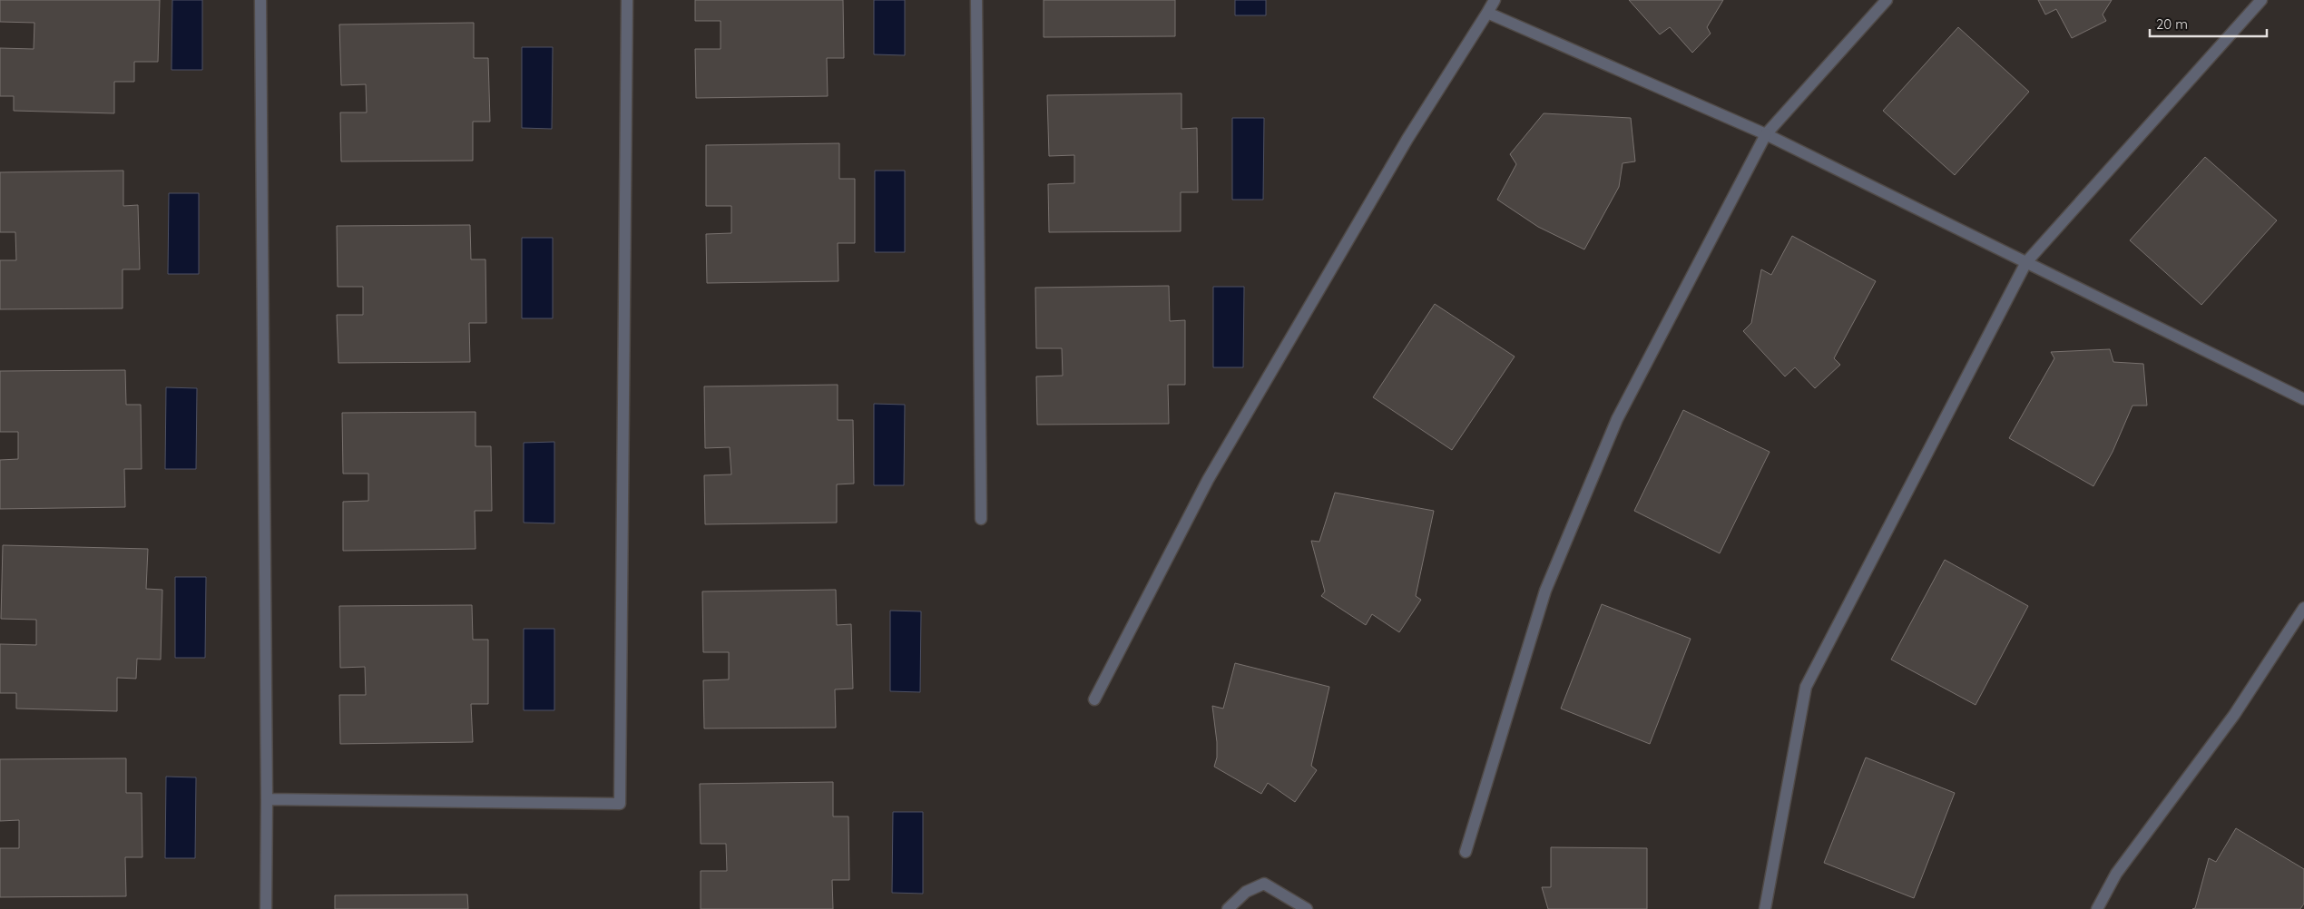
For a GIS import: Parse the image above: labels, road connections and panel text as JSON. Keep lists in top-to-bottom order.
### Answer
{
  "scale_bar": "20 m"
}
